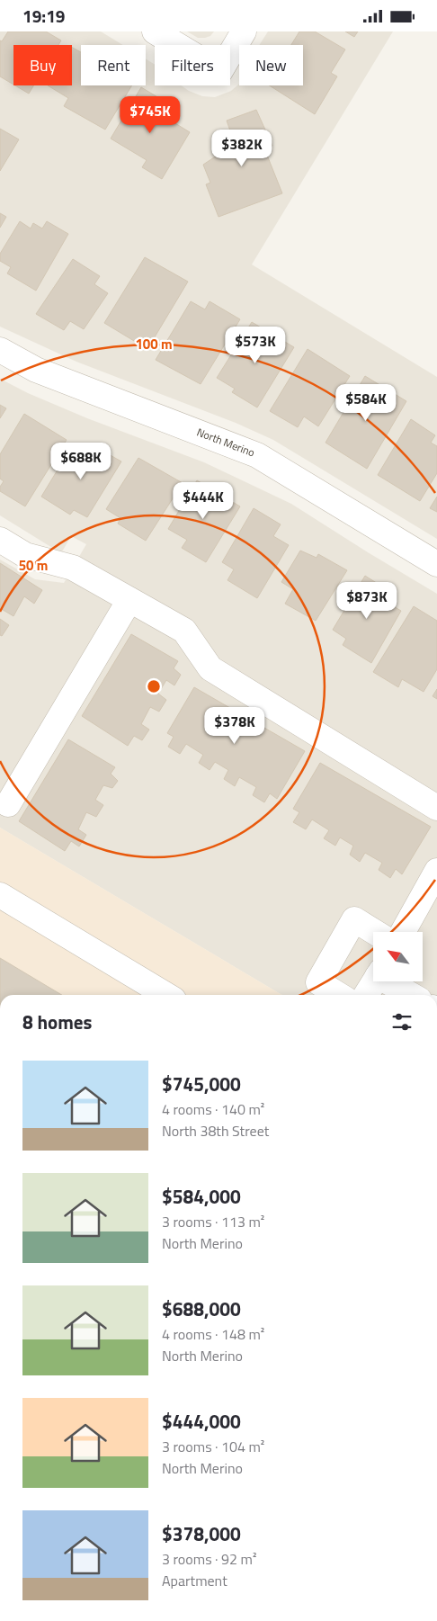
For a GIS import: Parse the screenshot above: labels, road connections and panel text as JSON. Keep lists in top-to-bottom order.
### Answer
{
  "streets": {
    "street": ["North Merino"]
  },
  "north": "top left",
  "page": {
    "status": "19:19",
    "chip": [
      "Buy",
      "Rent",
      "Filters",
      "New"
    ],
    "price": [
      "$745K",
      "$382K",
      "$573K",
      "$584K",
      "$688K",
      "$444K",
      "$873K",
      "$378K"
    ],
    "heading": "8 homes",
    "list": [
      {
        "name": "$745,000",
        "note": "4 rooms · 140 m² · North 38th Street"
      },
      {
        "name": "$584,000",
        "note": "3 rooms · 113 m² · North Merino"
      },
      {
        "name": "$688,000",
        "note": "4 rooms · 148 m² · North Merino"
      },
      {
        "name": "$444,000",
        "note": "3 rooms · 104 m² · North Merino"
      },
      {
        "name": "$378,000",
        "note": "3 rooms · 92 m² · Apartment"
      }
    ]
  },
  "rings": ["100 m", "50 m"]
}
